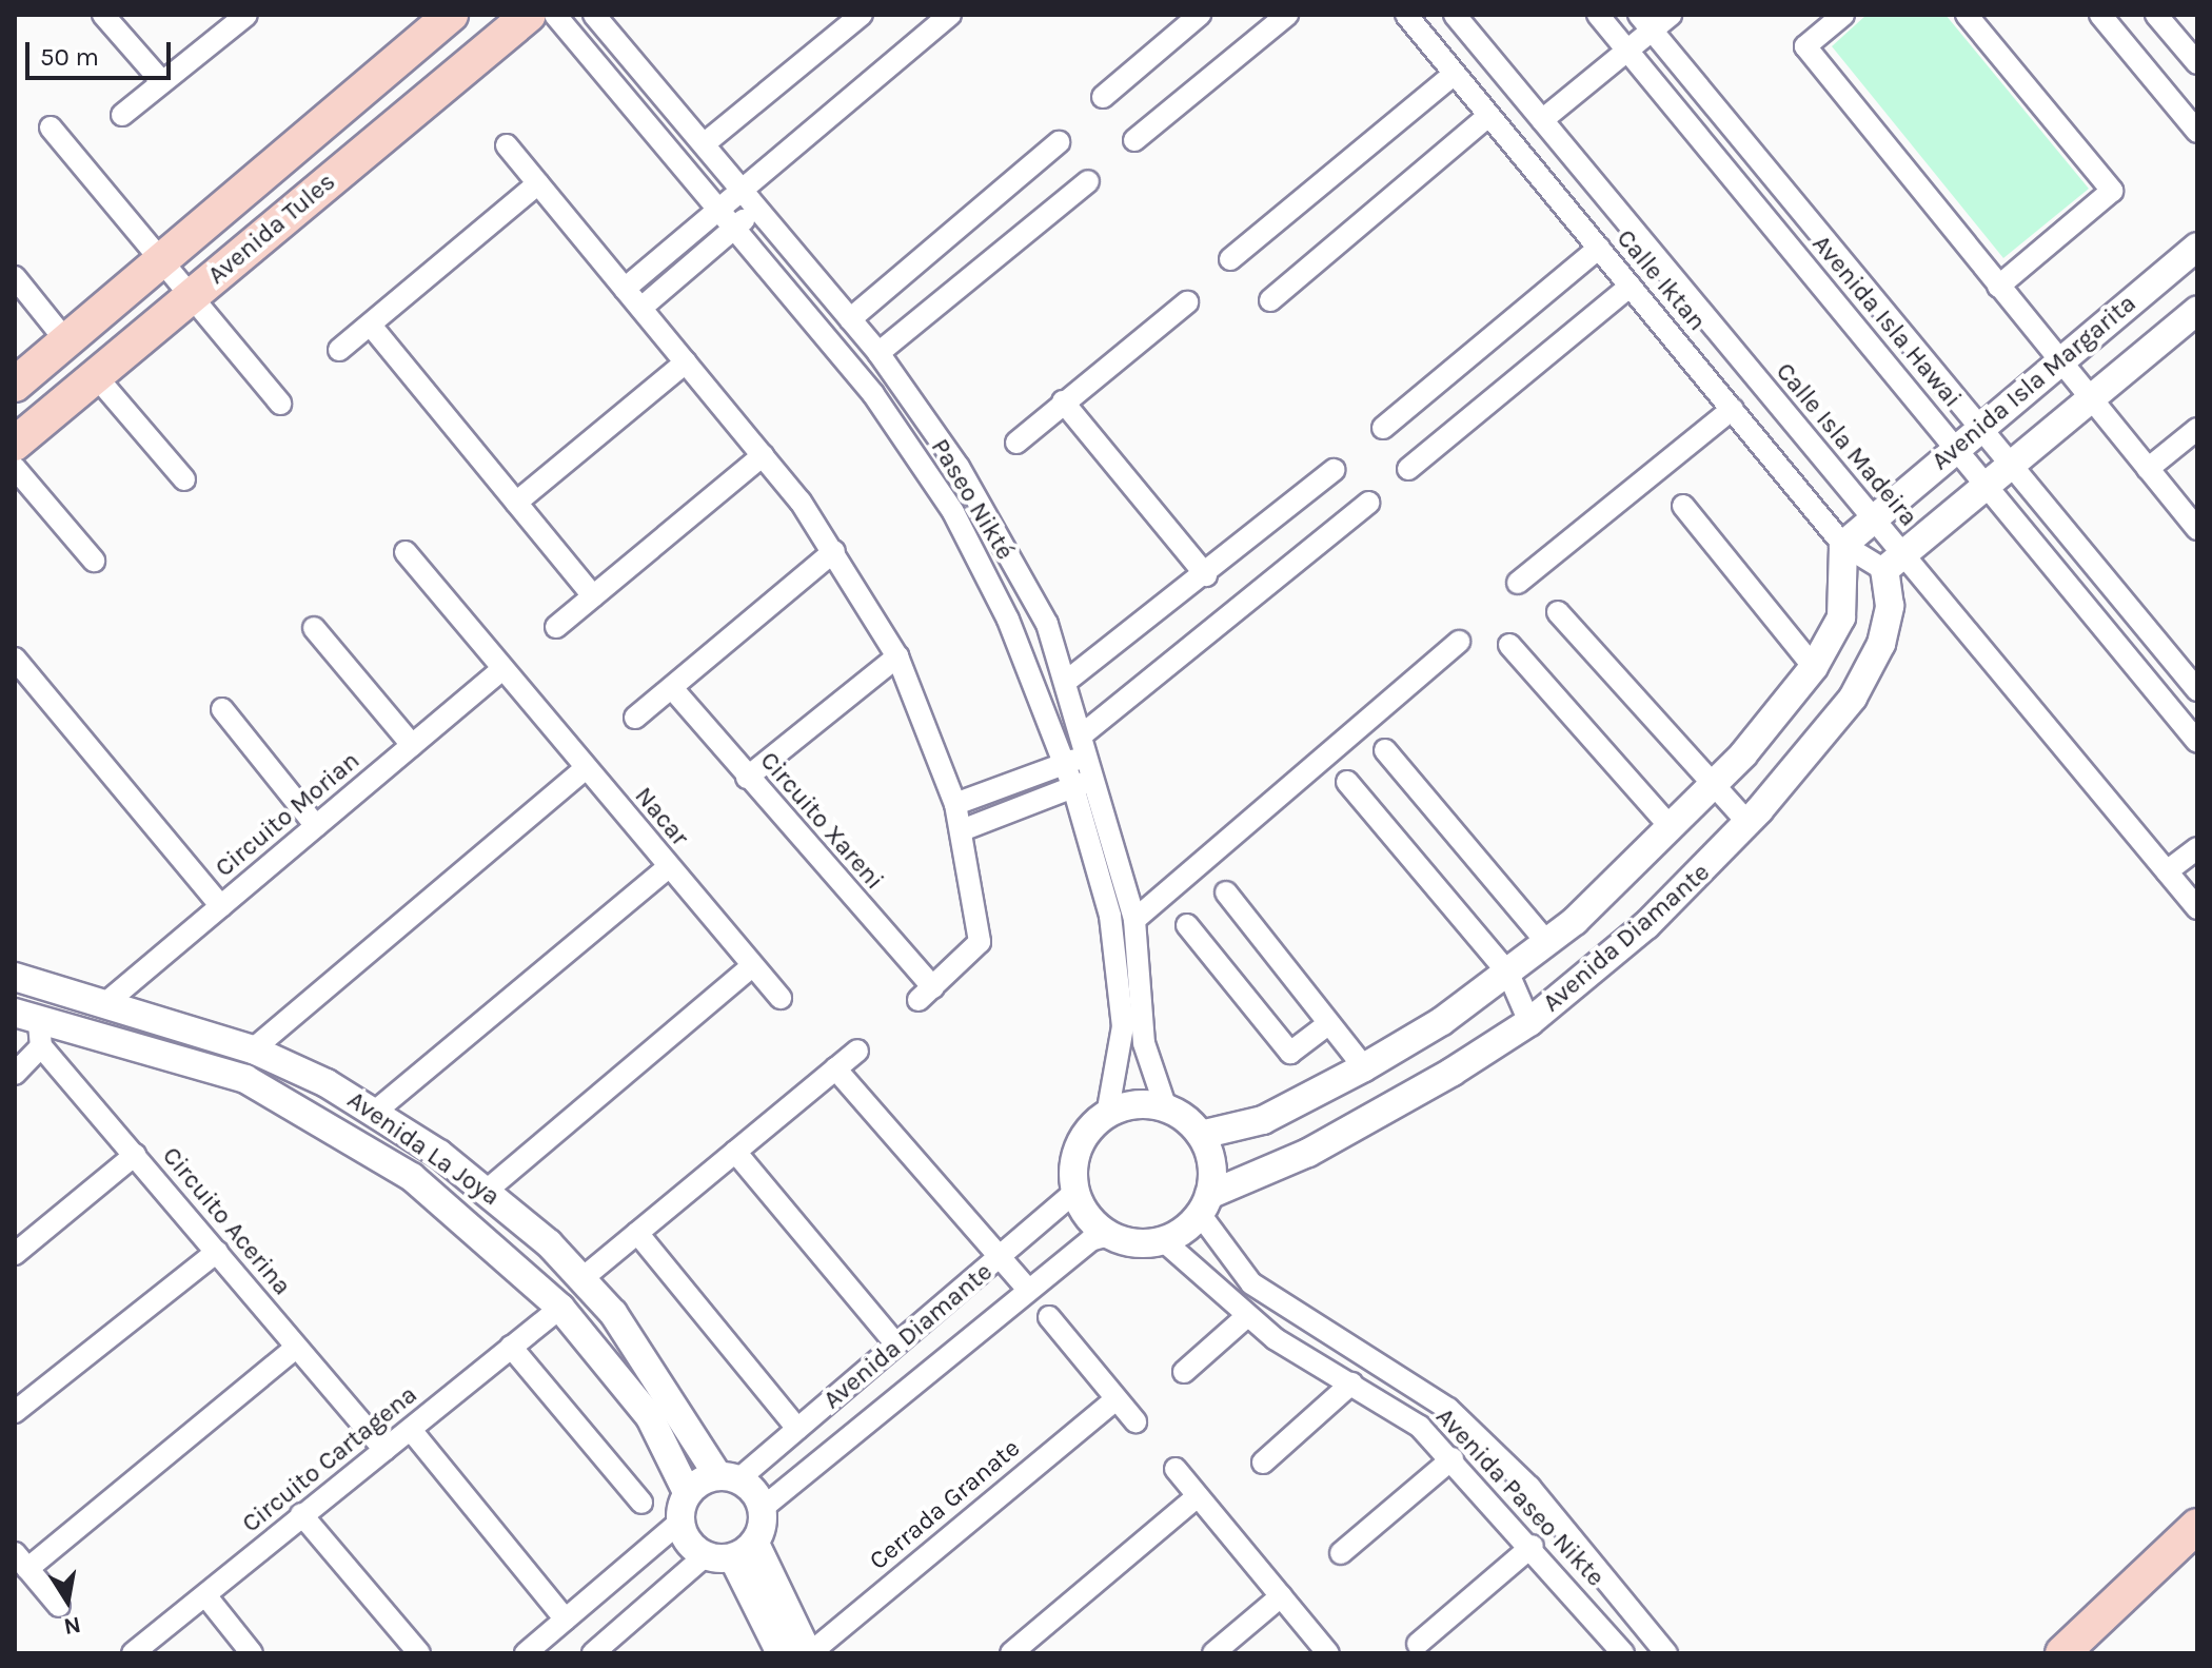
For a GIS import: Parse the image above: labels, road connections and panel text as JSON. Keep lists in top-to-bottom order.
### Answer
{
  "streets": {
    "main road": ["Avenida Tules"],
    "street": [
      "Calle Iktan",
      "Avenida Isla Hawai",
      "Avenida Isla Margarita",
      "Calle Isla Madeira",
      "Paseo Nikté",
      "Circuito Morian",
      "Nacar",
      "Circuito Xareni",
      "Avenida Diamante",
      "Avenida La Joya",
      "Circuito Acerina",
      "Circuito Cartagena",
      "Avenida Paseo Nikte",
      "Cerrada Granate"
    ]
  },
  "crossings": [
    ["Calle Iktan", "Avenida Isla Margarita"],
    ["Calle Iktan", "Calle Isla Madeira"],
    ["Calle Iktan", "Avenida Diamante"],
    ["Avenida Isla Hawai", "Avenida Isla Margarita"],
    ["Avenida Isla Margarita", "Calle Isla Madeira"],
    ["Avenida Isla Margarita", "Avenida Diamante"],
    ["Calle Isla Madeira", "Avenida Diamante"],
    ["Paseo Nikté", "Avenida Diamante"],
    ["Paseo Nikté", "Avenida Paseo Nikte"],
    ["Circuito Morian", "Nacar"],
    ["Circuito Morian", "Avenida La Joya"],
    ["Avenida Diamante", "Avenida La Joya"],
    ["Avenida Diamante", "Avenida Paseo Nikte"],
    ["Avenida La Joya", "Circuito Acerina"],
    ["Avenida La Joya", "Circuito Cartagena"],
    ["Circuito Acerina", "Circuito Cartagena"]
  ],
  "scale_bar": "50 m",
  "north": "bottom"
}
